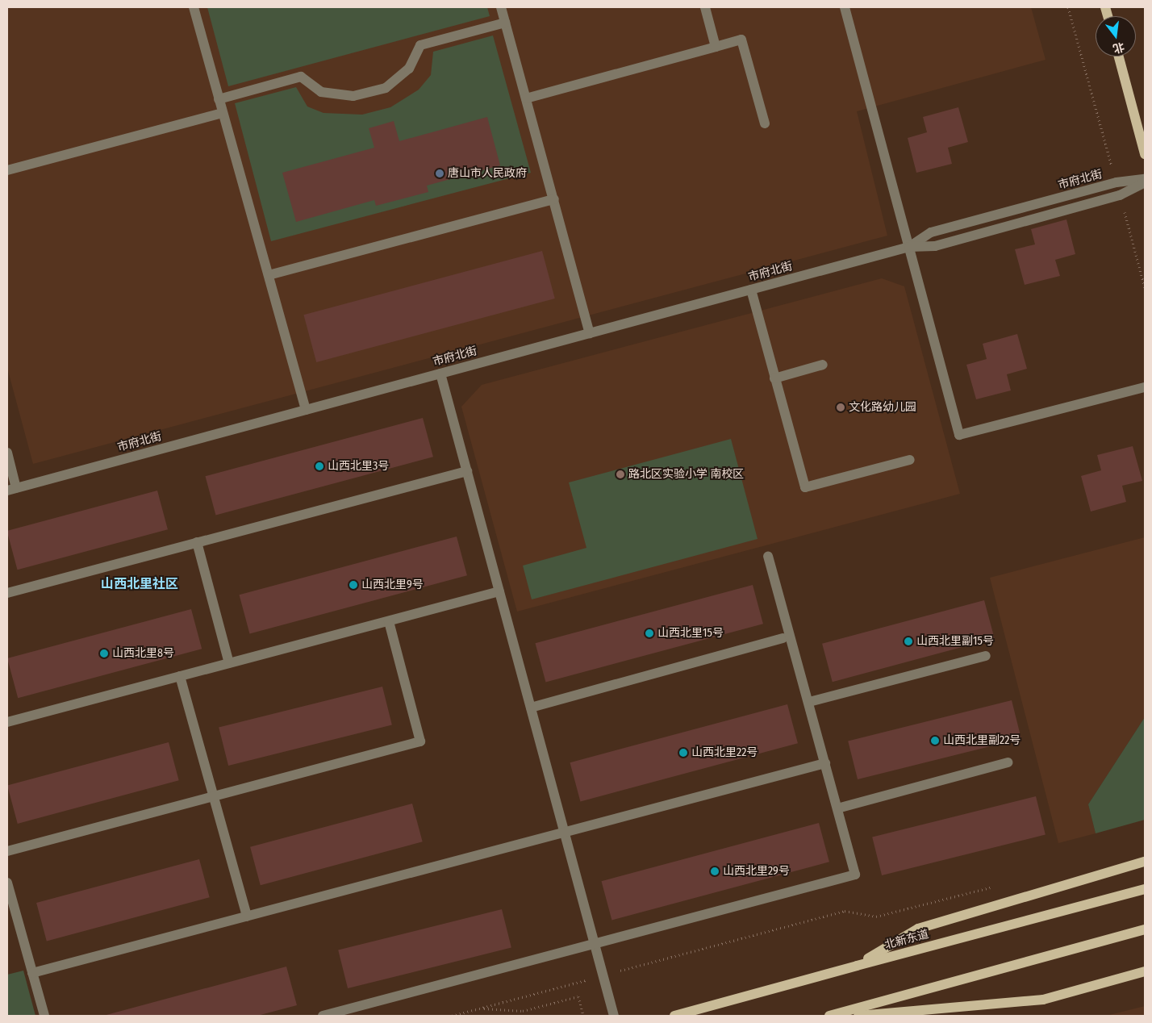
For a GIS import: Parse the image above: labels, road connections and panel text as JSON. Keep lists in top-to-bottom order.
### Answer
{
  "streets": {
    "main road": ["北新东道"],
    "street": ["市府北街"]
  },
  "districts": ["山西北里社区"],
  "places": [
    "唐山市人民政府",
    "文化路幼儿园",
    "山西北里3号",
    "路北区实验小学 南校区",
    "山西北里9号",
    "山西北里15号",
    "山西北里副15号",
    "山西北里8号",
    "山西北里副22号",
    "山西北里22号",
    "山西北里29号"
  ],
  "north": "bottom"
}
